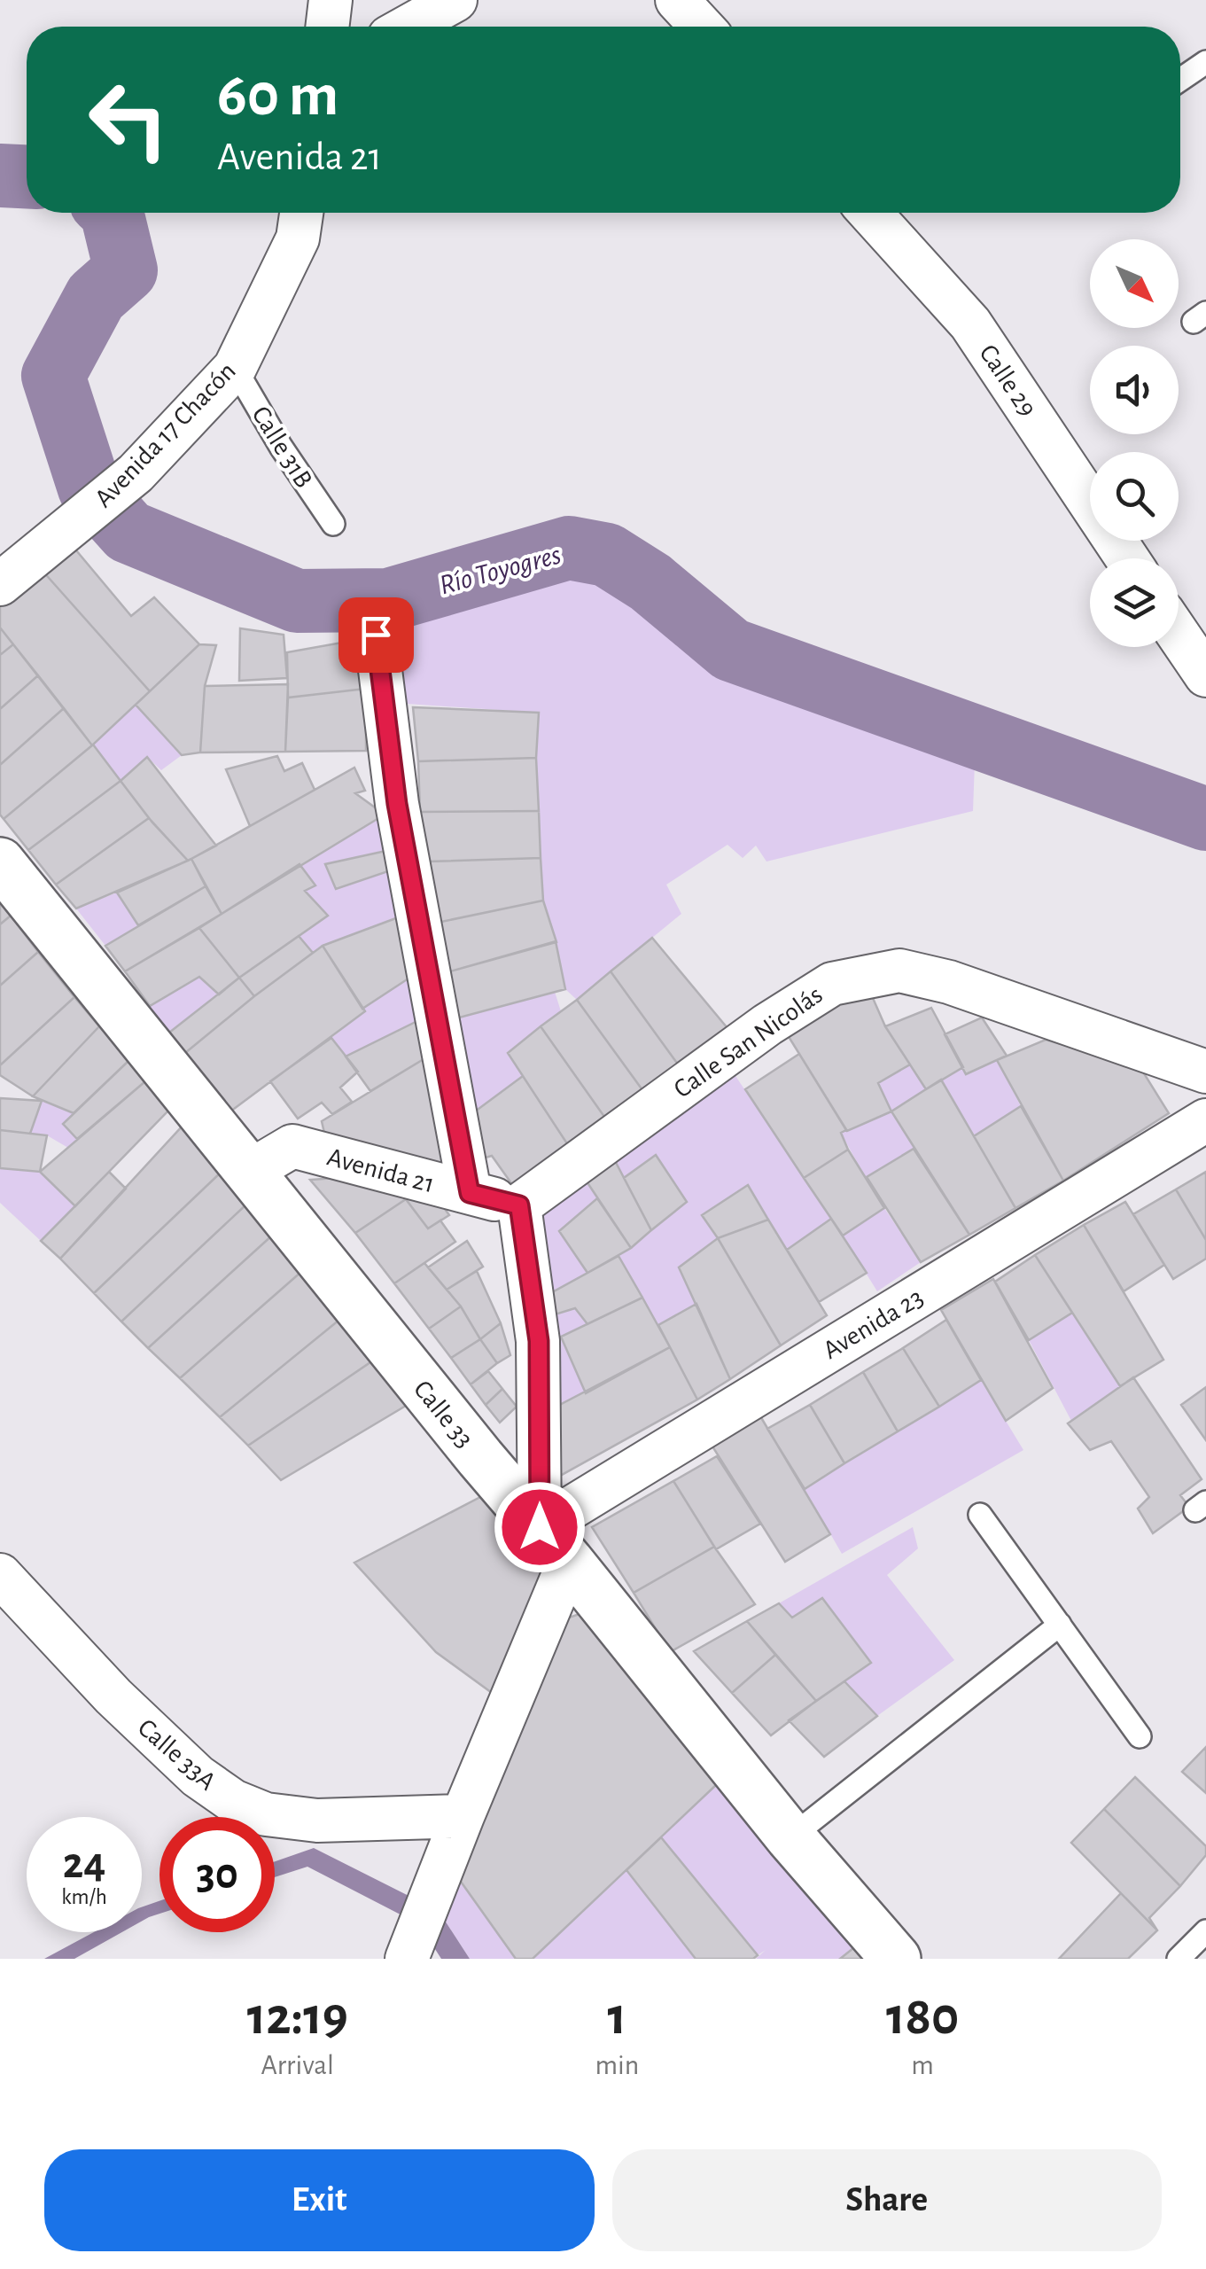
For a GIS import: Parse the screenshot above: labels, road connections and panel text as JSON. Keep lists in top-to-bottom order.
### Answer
{
  "streets": {
    "main road": ["Calle 33"],
    "street": [
      "Calle 29",
      "Avenida 17 Chacón",
      "Calle San Nicolás",
      "Avenida 21",
      "Avenida 23",
      "Calle 33A"
    ],
    "lane": ["Calle 31B"]
  },
  "crossings": [
    ["Avenida 17 Chacón", "Calle 31B"],
    ["Calle San Nicolás", "Avenida 21"],
    ["Avenida 21", "Calle 33"],
    ["Avenida 23", "Calle 33"]
  ],
  "water": ["Río Toyogres"],
  "north": "bottom right",
  "page": {
    "turn": ["60 m", "Avenida 21"],
    "speed": "24 km/h",
    "limit": "30",
    "eta": [
      "12:19",
      "Arrival",
      "1",
      "min",
      "180",
      "m"
    ],
    "buttons": ["Exit", "Share"]
  }
}
